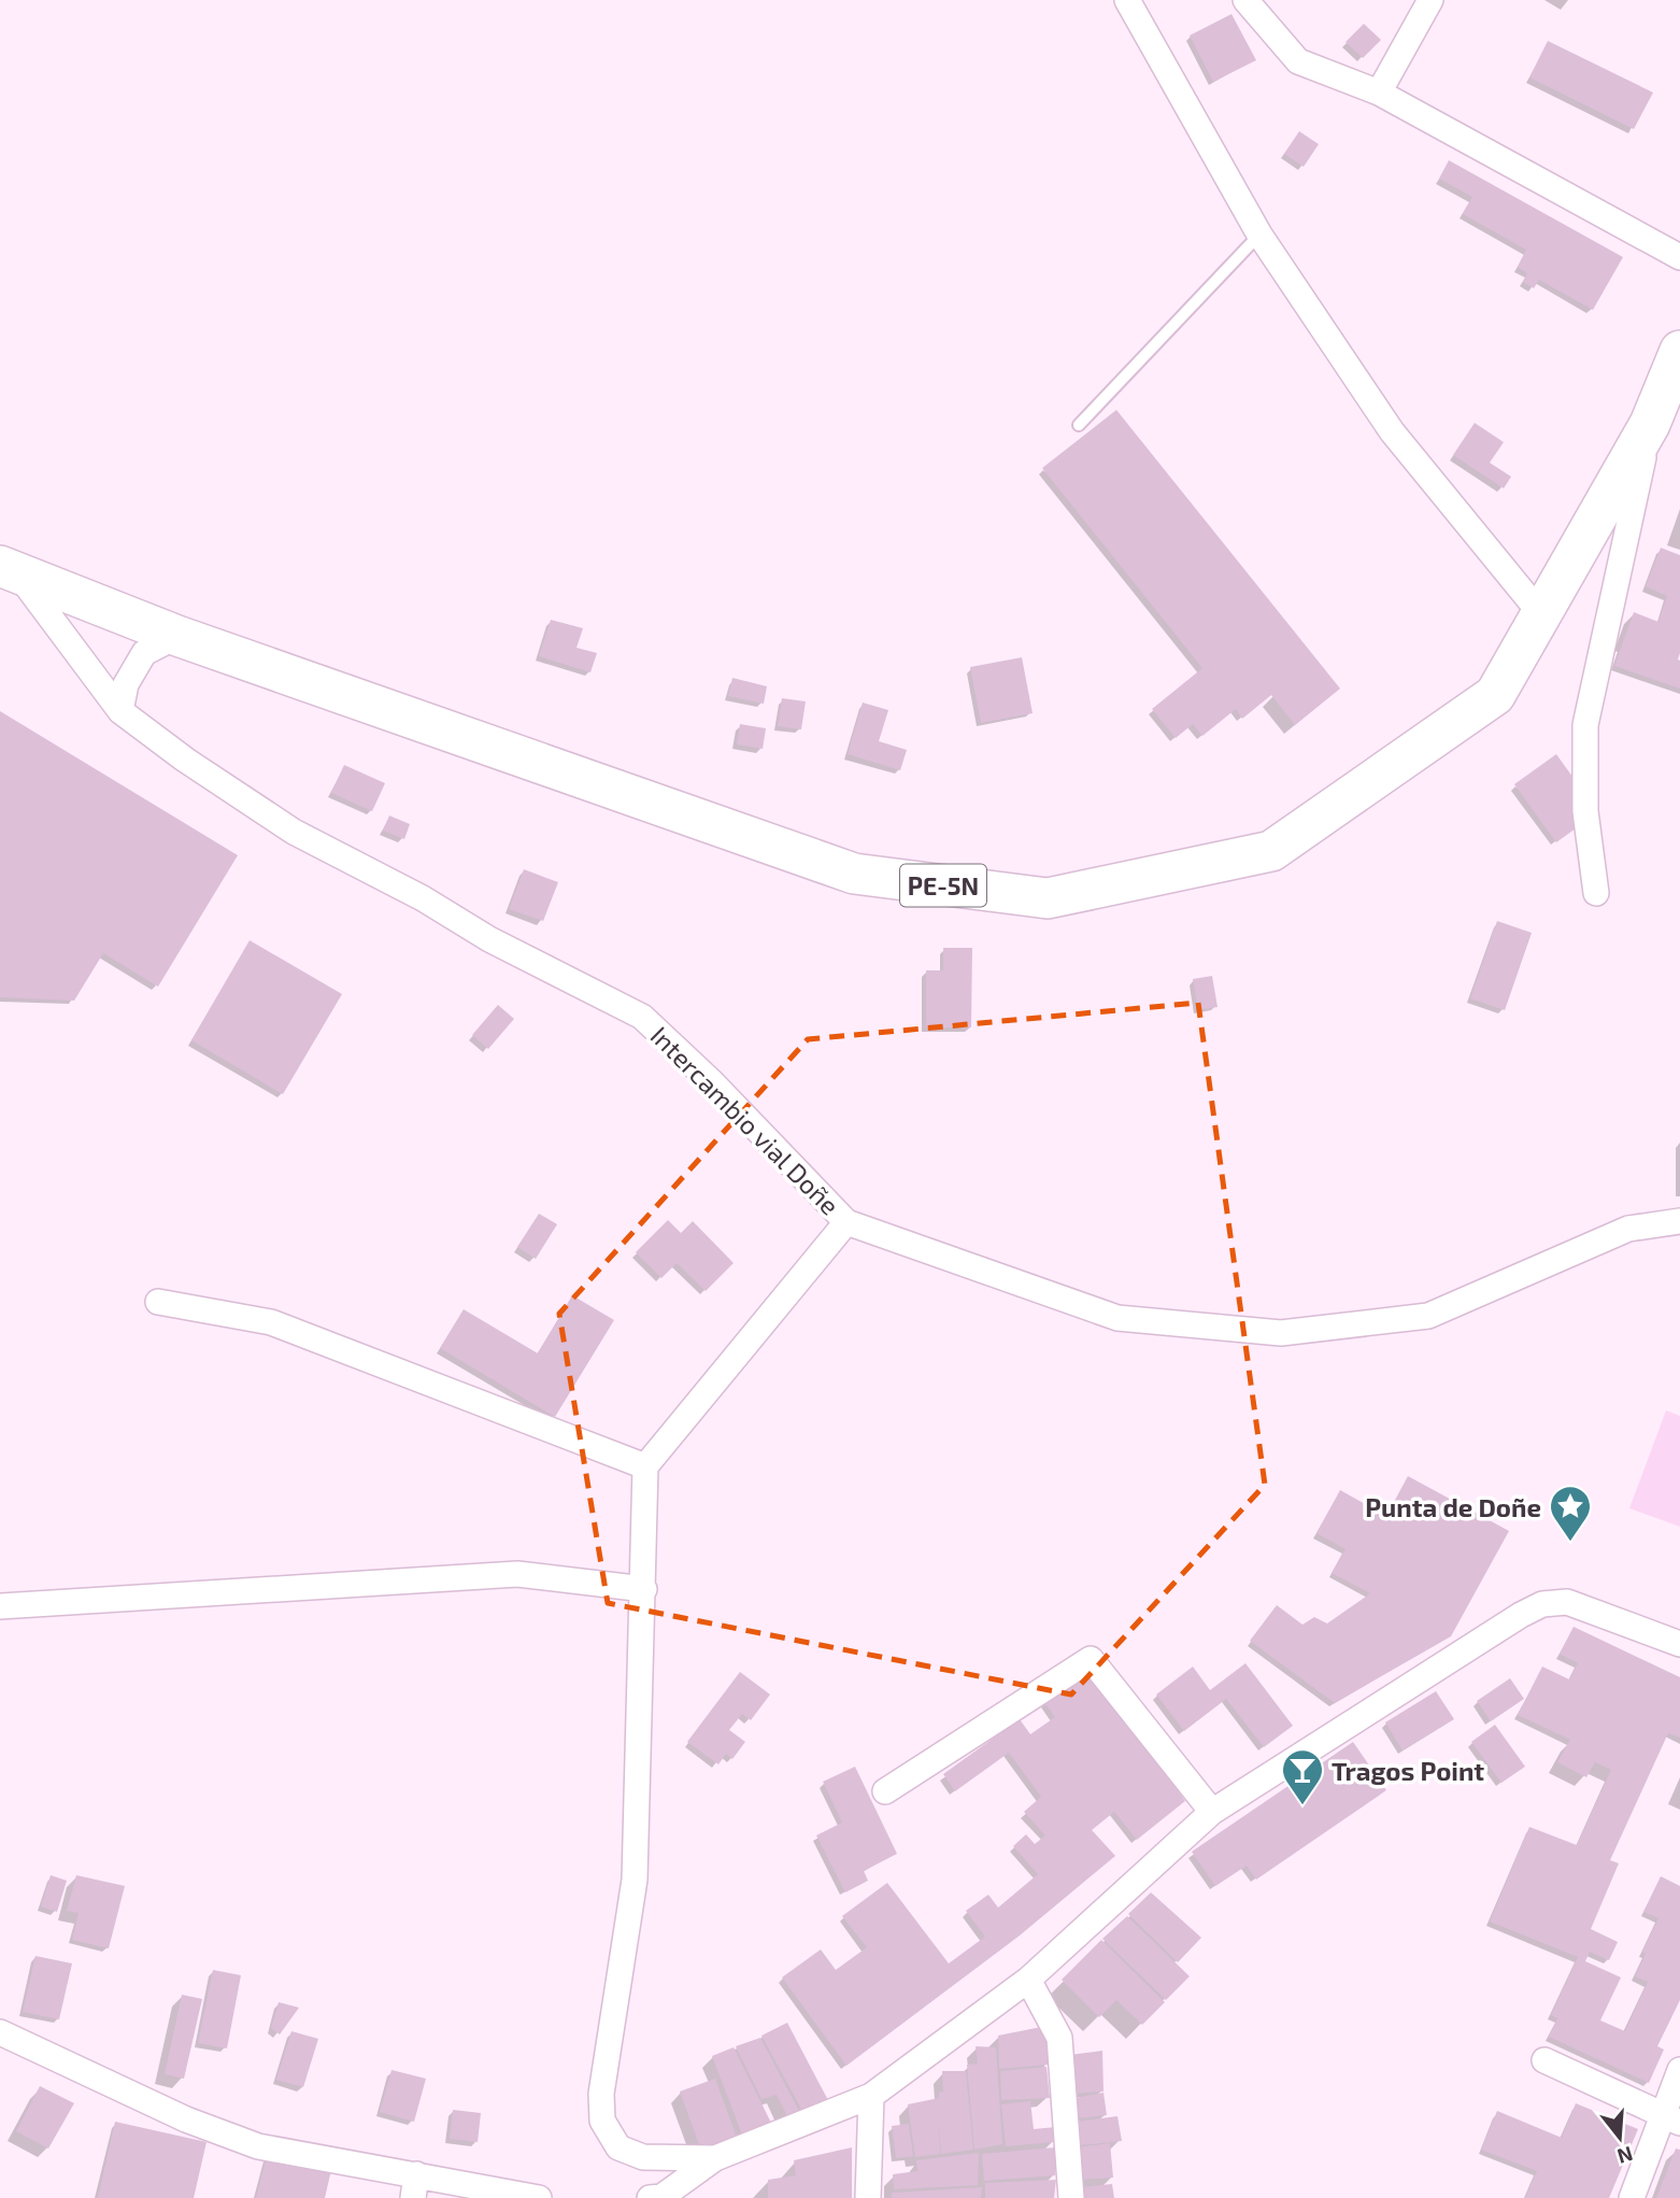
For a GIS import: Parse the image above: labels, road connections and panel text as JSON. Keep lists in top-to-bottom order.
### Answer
{
  "streets": {
    "highway": ["PE-5N"],
    "street": ["Intercambio vial Doñe"]
  },
  "crossings": [
    ["PE-5N", "Intercambio vial Doñe"]
  ],
  "places": {
    "place": ["Punta de Doñe"],
    "bar": ["Tragos Point"]
  },
  "north": "bottom"
}
